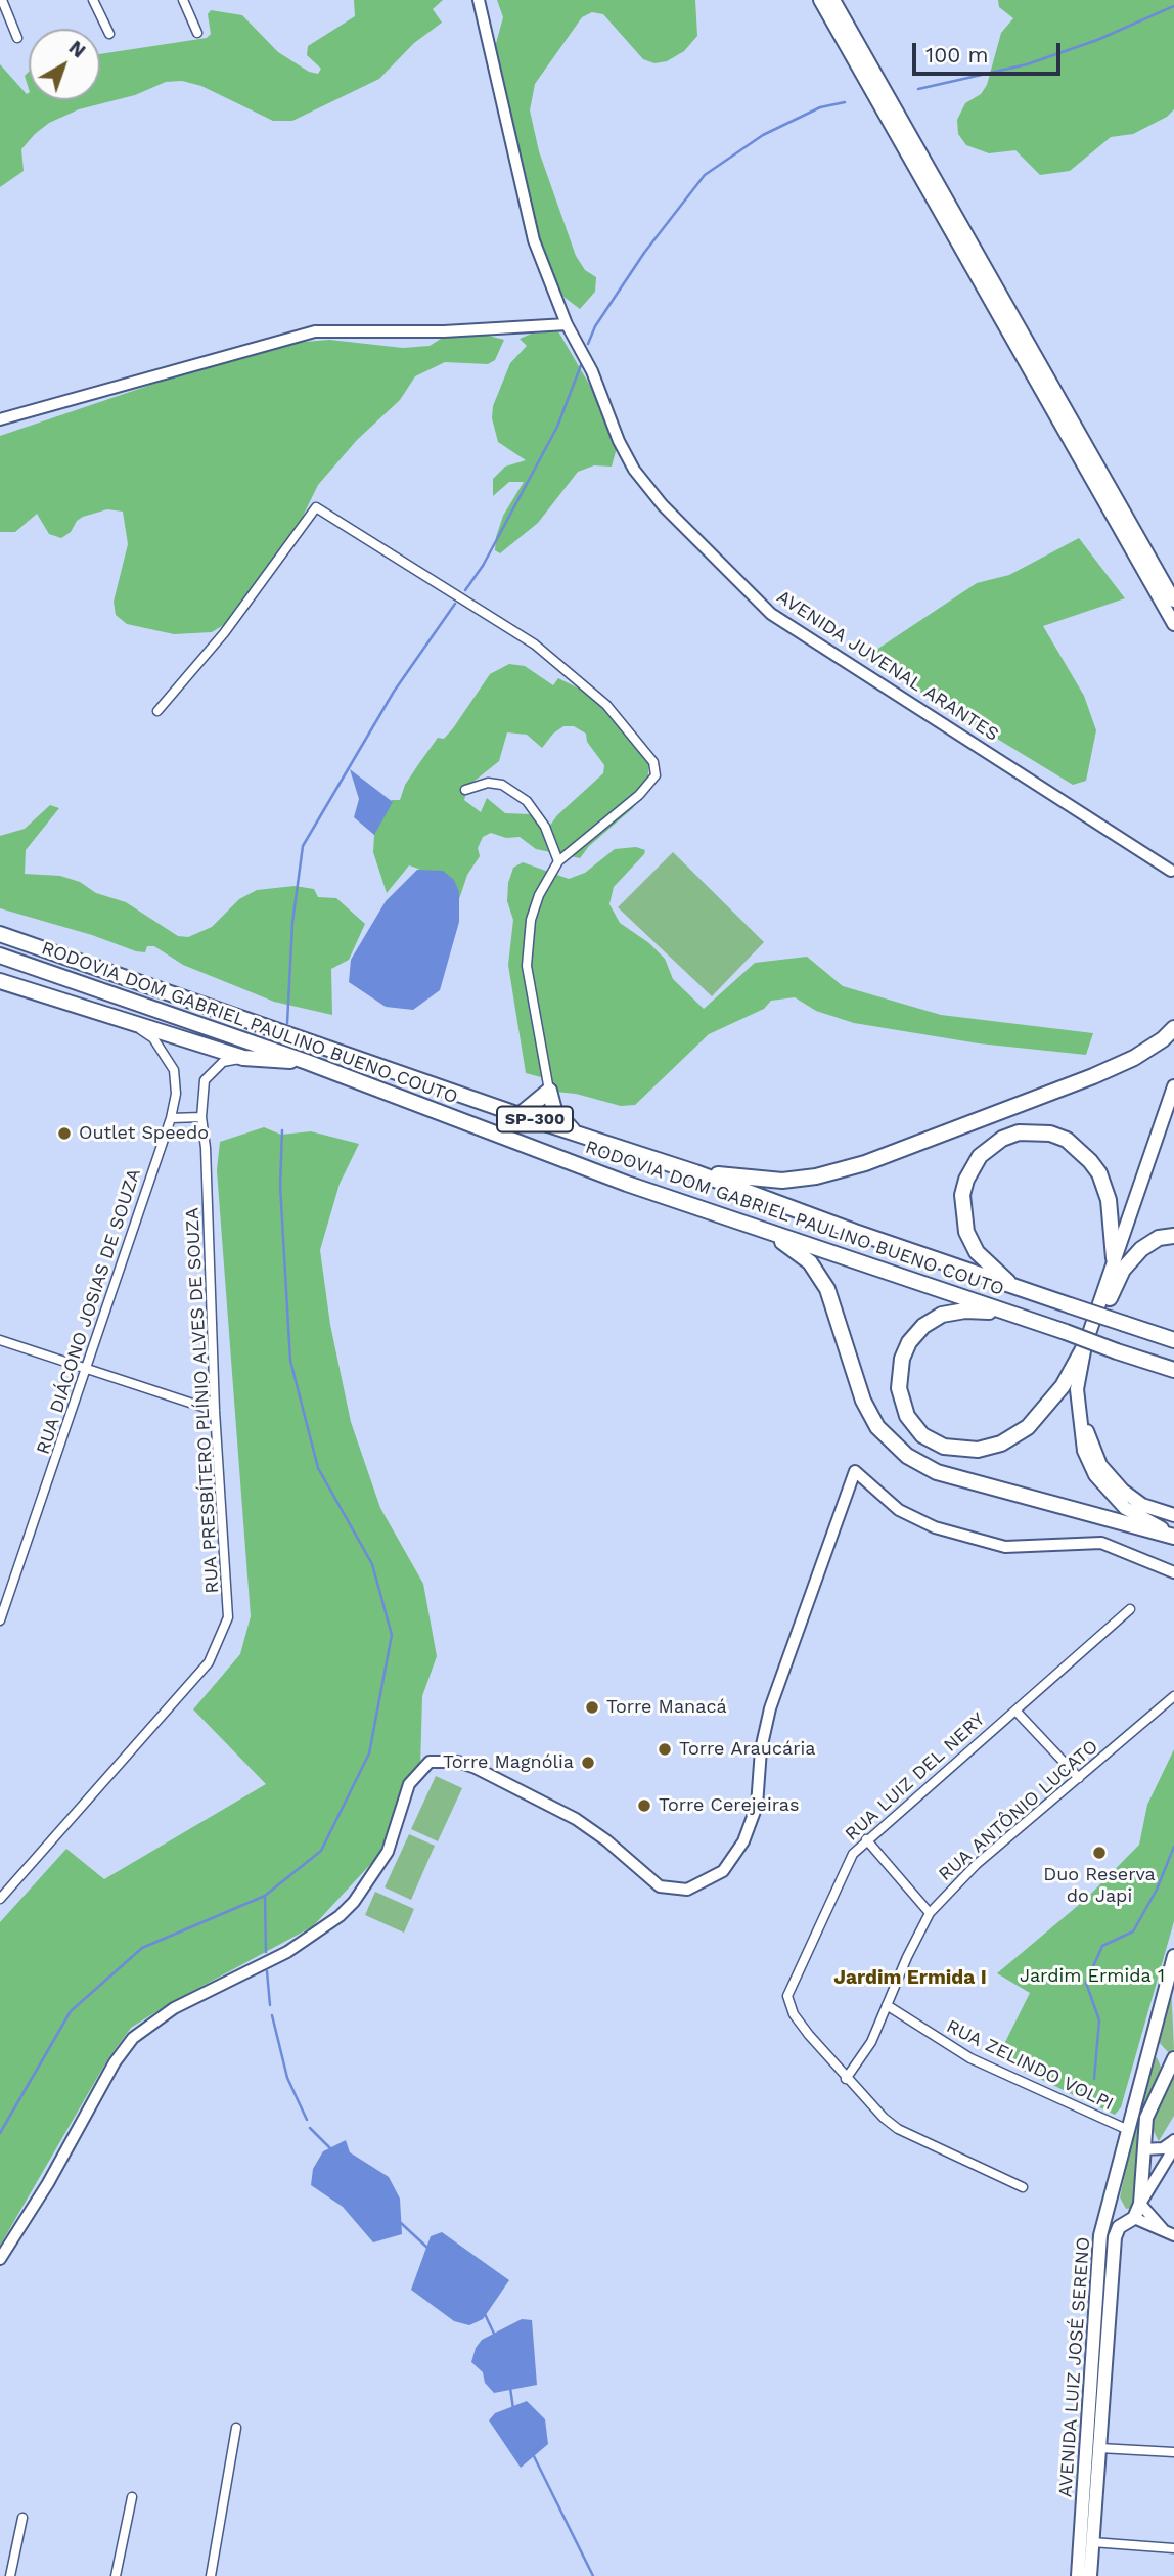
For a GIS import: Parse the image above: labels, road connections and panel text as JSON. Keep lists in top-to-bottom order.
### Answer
{
  "streets": {
    "highway": ["RODOVIA DOM GABRIEL PAULINO BUENO COUTO", "SP-300"],
    "main road": ["AVENIDA LUIZ JOSÉ SERENO"],
    "street": [
      "AVENIDA JUVENAL ARANTES",
      "RUA DIÁCONO JOSIAS DE SOUZA",
      "RUA PRESBÍTERO PLÍNIO ALVES DE SOUZA",
      "RUA LUIZ DEL NERY",
      "RUA ANTÔNIO LUCATO",
      "RUA ZELINDO VOLPI"
    ]
  },
  "crossings": [
    ["RUA LUIZ DEL NERY", "RUA ANTÔNIO LUCATO"],
    ["RUA ANTÔNIO LUCATO", "RUA ZELINDO VOLPI"],
    ["RUA ZELINDO VOLPI", "AVENIDA LUIZ JOSÉ SERENO"]
  ],
  "districts": ["Jardim Ermida I"],
  "parks": ["Jardim Ermida 1"],
  "places": [
    "Outlet Speedo",
    "Torre Manacá",
    "Torre Araucária",
    "Torre Magnólia",
    "Torre Cerejeiras",
    "Duo Reserva do Japi"
  ],
  "scale_bar": "100 m",
  "north": "top right"
}
